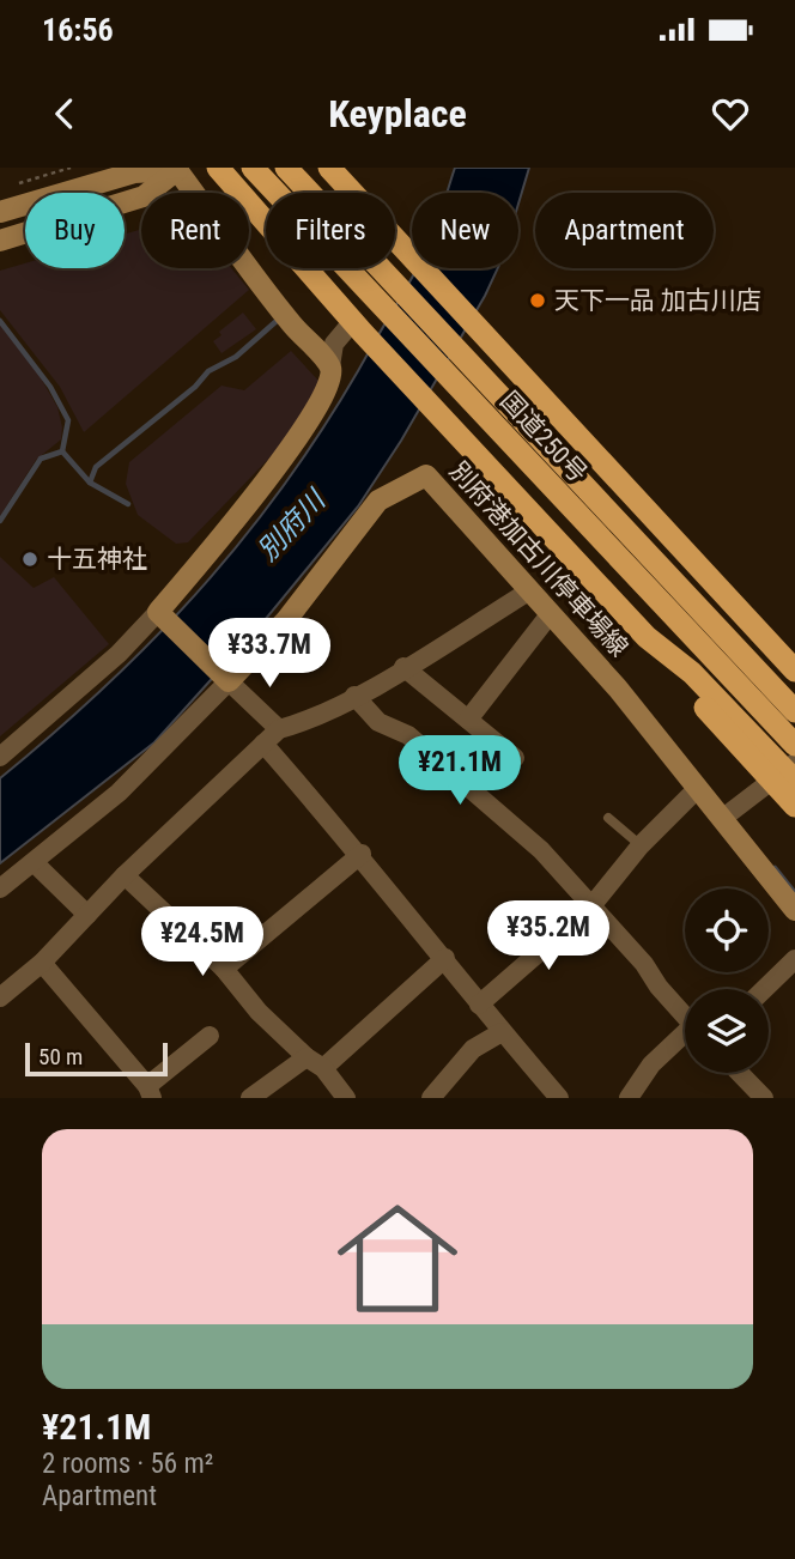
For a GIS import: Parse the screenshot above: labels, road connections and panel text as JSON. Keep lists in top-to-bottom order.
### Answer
{
  "streets": {
    "highway": ["国道250号"],
    "main road": ["別府港加古川停車場線"]
  },
  "water": ["別府川"],
  "places": ["天下一品 加古川店", "十五神社"],
  "scale_bar": "50 m",
  "page": {
    "status": "16:56",
    "header": "Keyplace",
    "chip": [
      "Buy",
      "Rent",
      "Filters",
      "New",
      "Apartment"
    ],
    "price": [
      "¥33.7M",
      "¥21.1M",
      "¥35.2M",
      "¥24.5M"
    ],
    "scale": "50 m",
    "list": [
      {
        "name": "¥21.1M",
        "note": "2 rooms · 56 m² · Apartment"
      }
    ]
  }
}
